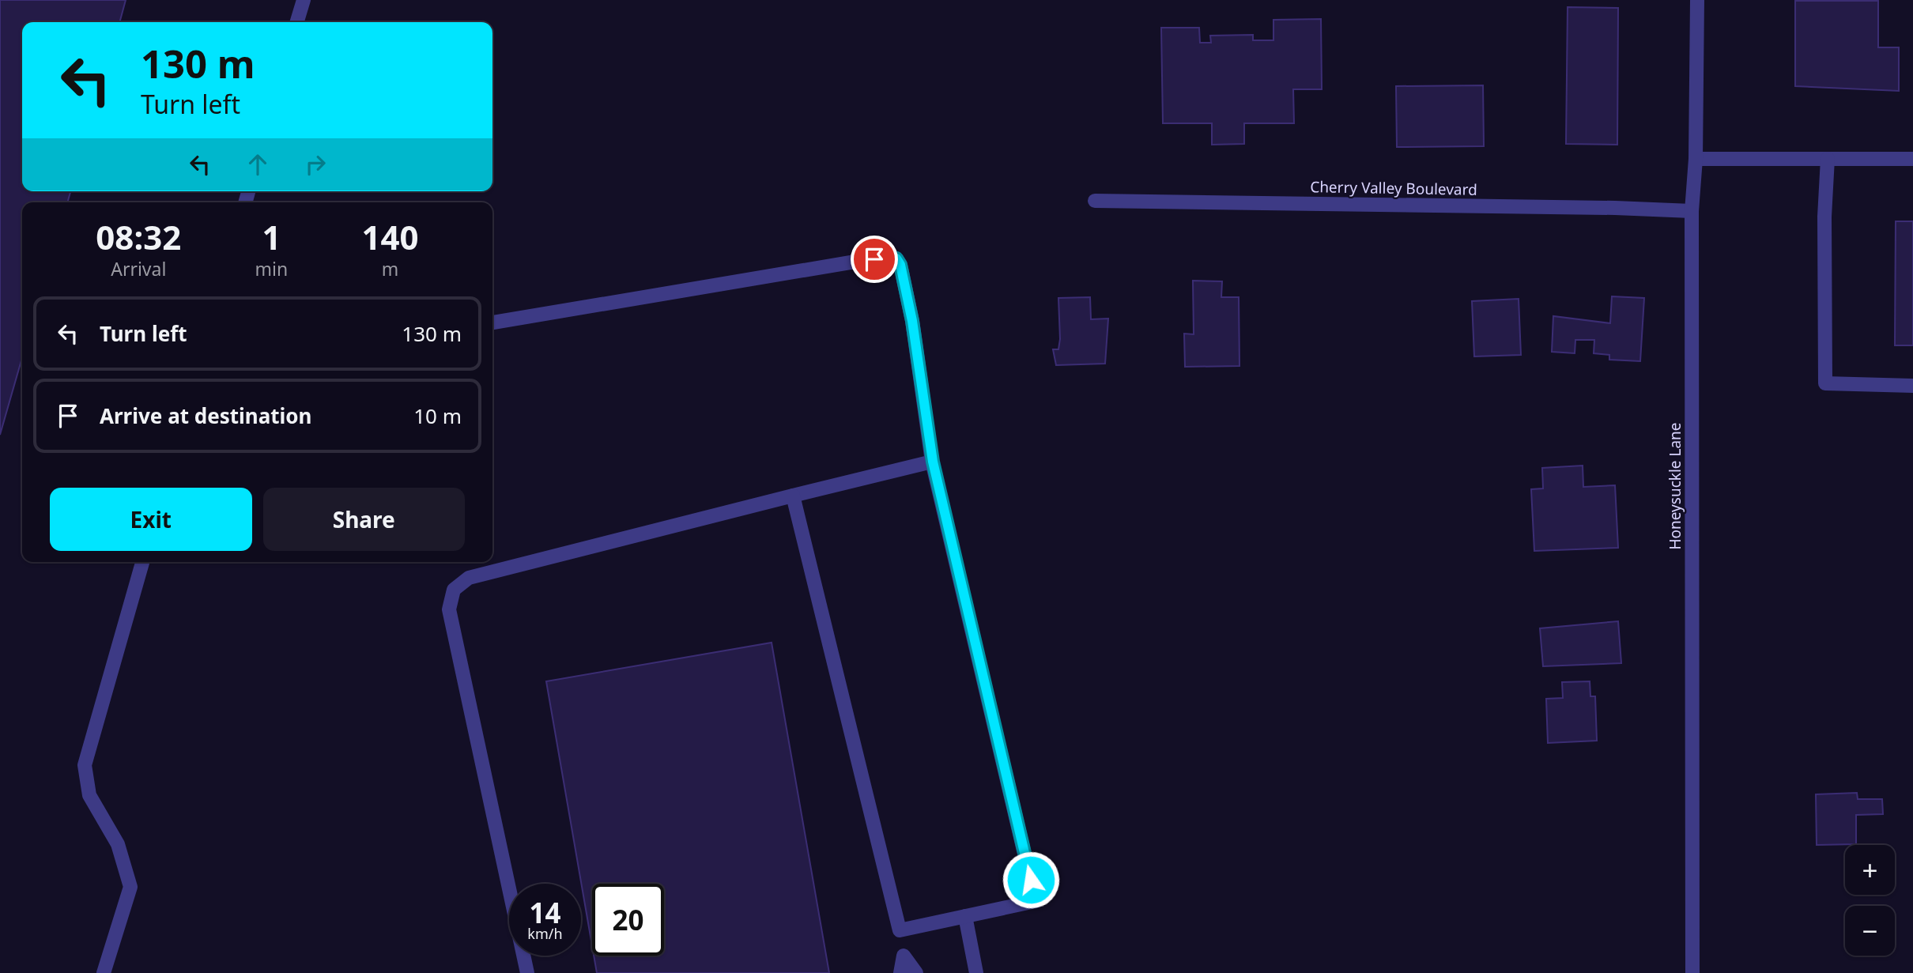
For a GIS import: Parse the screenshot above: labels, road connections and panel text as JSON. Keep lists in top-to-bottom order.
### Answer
{
  "streets": {
    "street": ["Cherry Valley Boulevard", "Honeysuckle Lane"]
  },
  "crossings": [
    ["Cherry Valley Boulevard", "Honeysuckle Lane"]
  ],
  "page": {
    "turn": ["130 m", "Turn left"],
    "eta": [
      "08:32",
      "Arrival",
      "1",
      "min",
      "140",
      "m"
    ],
    "list": [
      {
        "name": "Turn left",
        "value": "130 m"
      },
      {
        "name": "Arrive at destination",
        "value": "10 m"
      }
    ],
    "buttons": ["Exit", "Share"],
    "map_buttons": ["+", "−"],
    "speed": "14 km/h",
    "limit": "20"
  }
}
